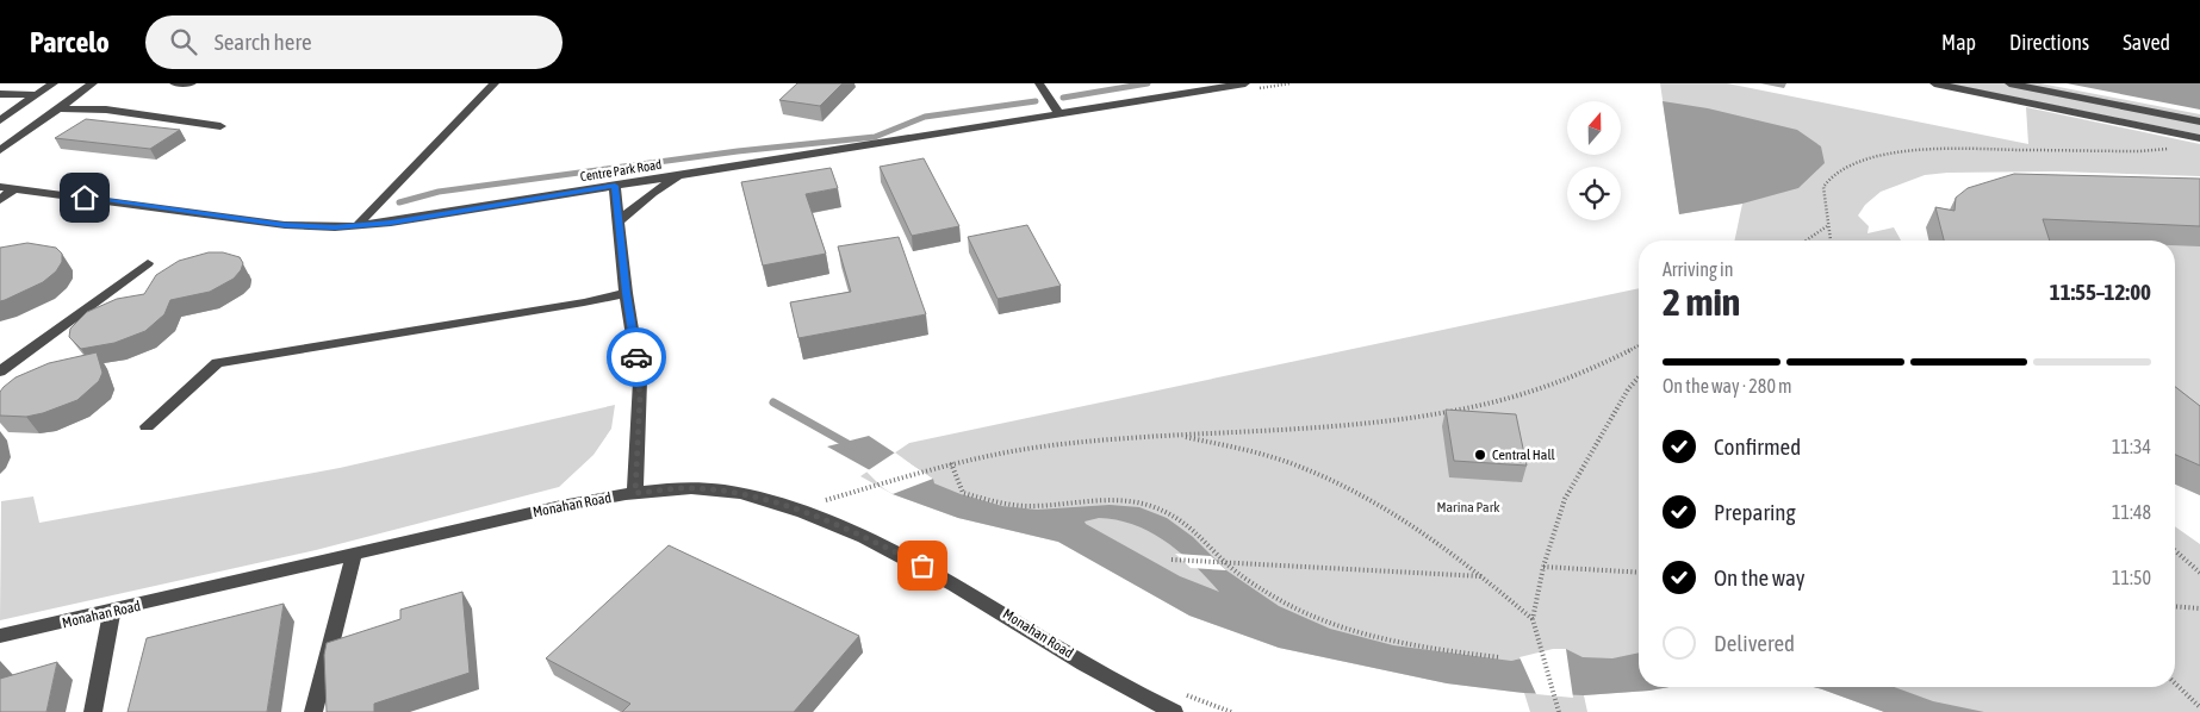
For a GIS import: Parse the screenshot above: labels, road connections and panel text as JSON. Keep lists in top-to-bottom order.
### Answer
{
  "streets": {
    "street": ["Centre Park Road", "Monahan Road"]
  },
  "parks": ["Marina Park"],
  "places": ["Central Hall"],
  "north": "top",
  "page": {
    "header": "Parcelo",
    "search": "Search here",
    "nav": ["Map", "Directions", "Saved"],
    "heading": ["2 min", "Arriving in", "11:55–12:00"],
    "bar": "On the way · 280 m",
    "list": [
      ["Confirmed", "11:34"],
      ["Preparing", "11:48"],
      ["On the way", "11:50"],
      "Delivered"
    ]
  }
}
